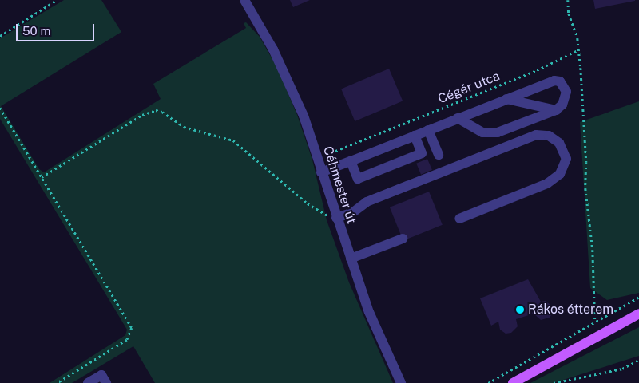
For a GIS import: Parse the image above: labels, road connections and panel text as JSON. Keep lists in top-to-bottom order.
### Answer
{
  "streets": {
    "street": ["Céhmester út"],
    "path": ["Cégér utca"]
  },
  "crossings": [
    ["Cégér utca", "Céhmester út"]
  ],
  "places": ["Rákos étterem"],
  "scale_bar": "50 m"
}
